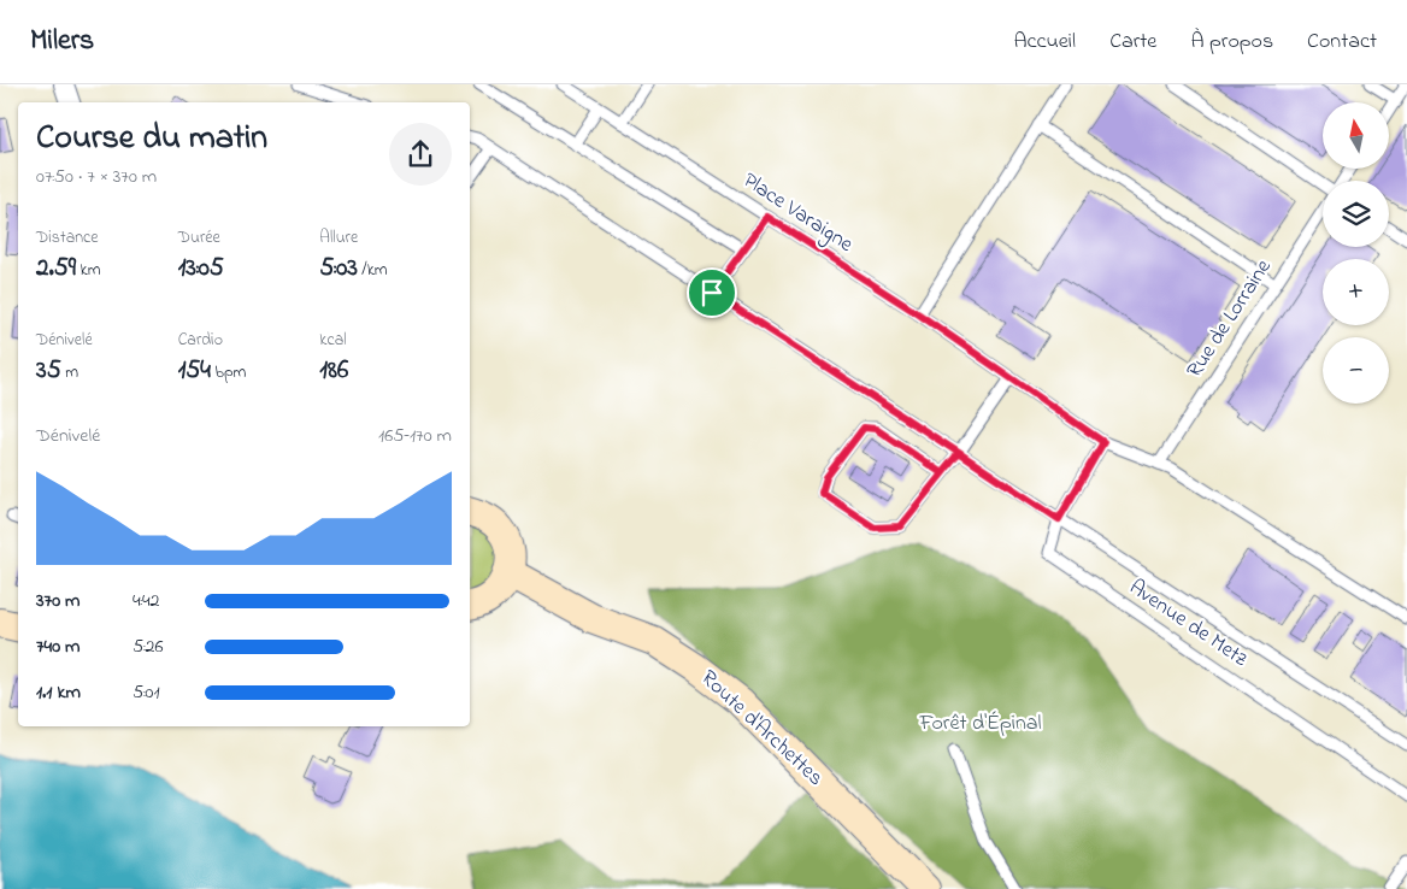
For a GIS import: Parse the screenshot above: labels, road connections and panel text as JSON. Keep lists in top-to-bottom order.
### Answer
{
  "streets": {
    "street": ["Route d'Archettes"],
    "lane": ["Place Varaigne", "Rue de Lorraine", "Avenue de Metz"]
  },
  "parks": ["Forêt d'Épinal"],
  "north": "top",
  "page": {
    "header": "Milers",
    "nav": [
      "Accueil",
      "Carte",
      "À propos",
      "Contact"
    ],
    "map_buttons": ["+", "−"],
    "heading": ["Course du matin", "07:50 · 7 × 370 m"],
    "stats": [
      ["Distance", "2.59 km"],
      ["Durée", "13:05"],
      ["Allure", "5:03 /km"],
      ["Dénivelé", "35 m"],
      ["Cardio", "154 bpm"],
      ["kcal", "186"]
    ],
    "chart": ["Dénivelé", "165–170 m"],
    "list": [
      {
        "name": "370 m",
        "note": "4:42"
      },
      {
        "name": "740 m",
        "note": "5:26"
      },
      {
        "name": "1.1 km",
        "note": "5:01"
      }
    ]
  }
}
